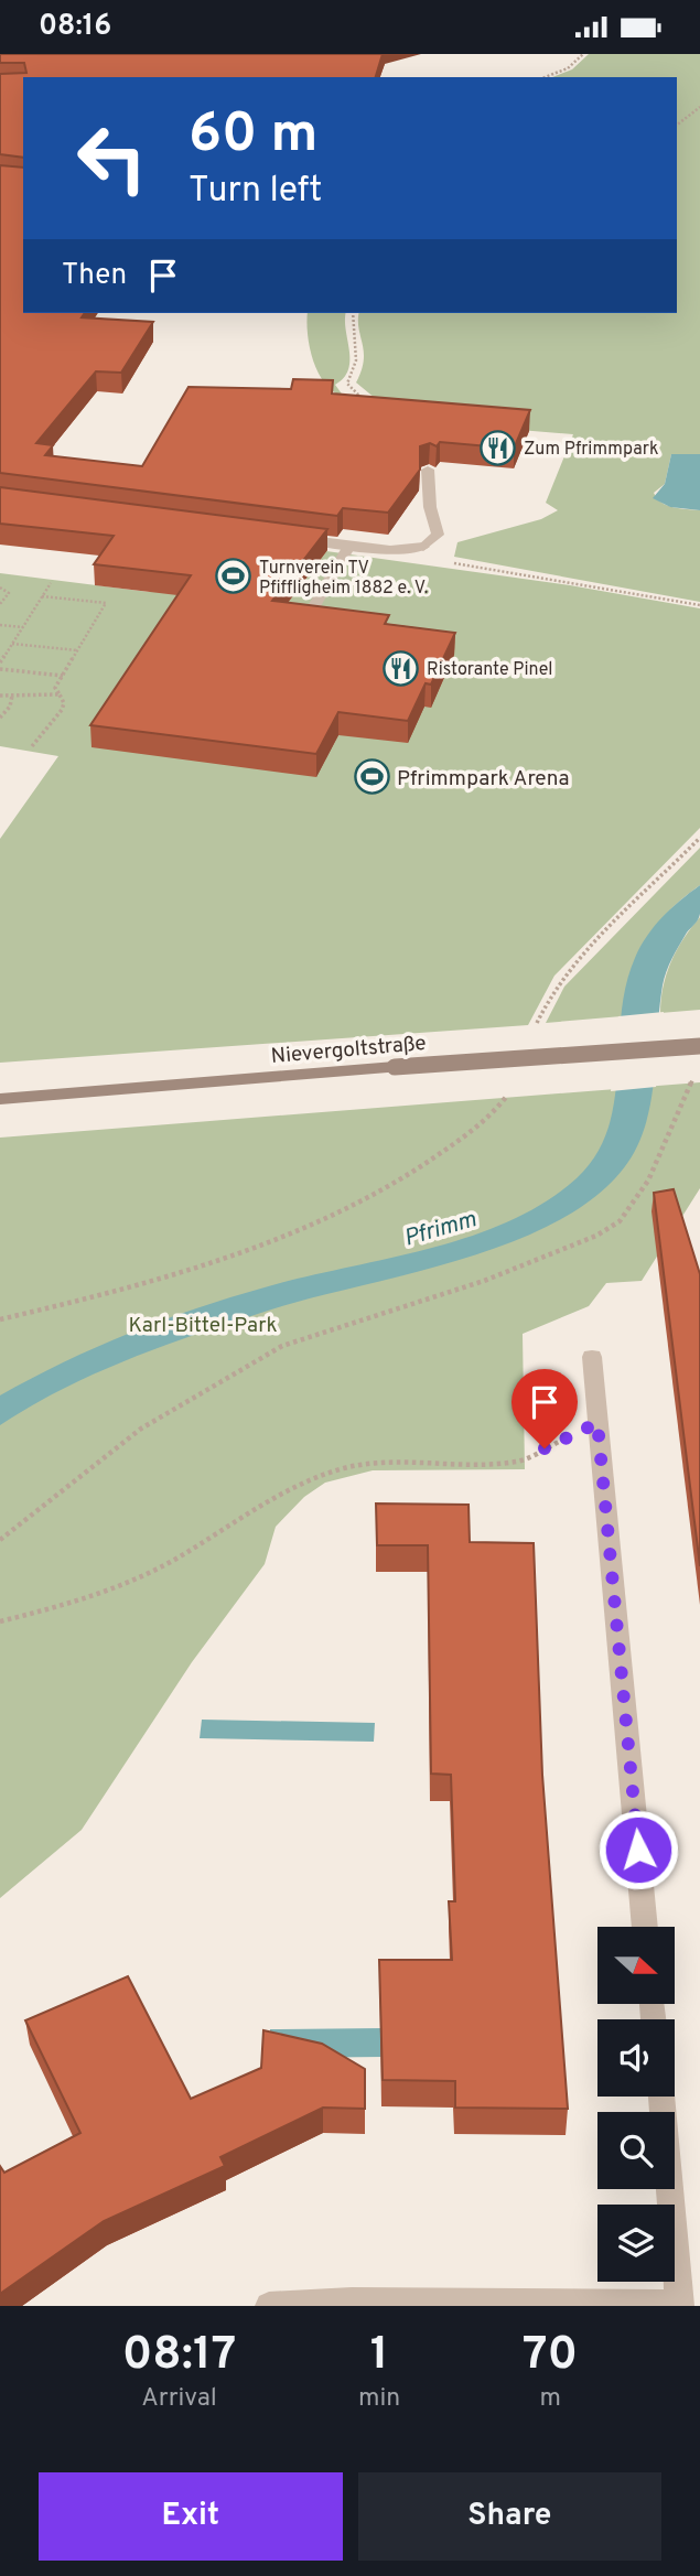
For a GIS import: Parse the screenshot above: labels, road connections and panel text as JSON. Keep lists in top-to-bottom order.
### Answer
{
  "streets": {
    "street": ["Nievergoltstraße"]
  },
  "water": ["Pfrimm"],
  "parks": ["Karl-Bittel-Park"],
  "places": {
    "restaurant": ["Zum Pfrimmpark", "Ristorante Pinel"],
    "sports": ["Turnverein TV Pfiffligheim 1882 e. V.", "Pfrimmpark Arena"]
  },
  "north": "right",
  "page": {
    "status": "08:16",
    "turn": ["60 m", "Turn left"],
    "then": "Then",
    "eta": [
      "08:17",
      "Arrival",
      "1",
      "min",
      "70",
      "m"
    ],
    "buttons": ["Exit", "Share"]
  }
}
